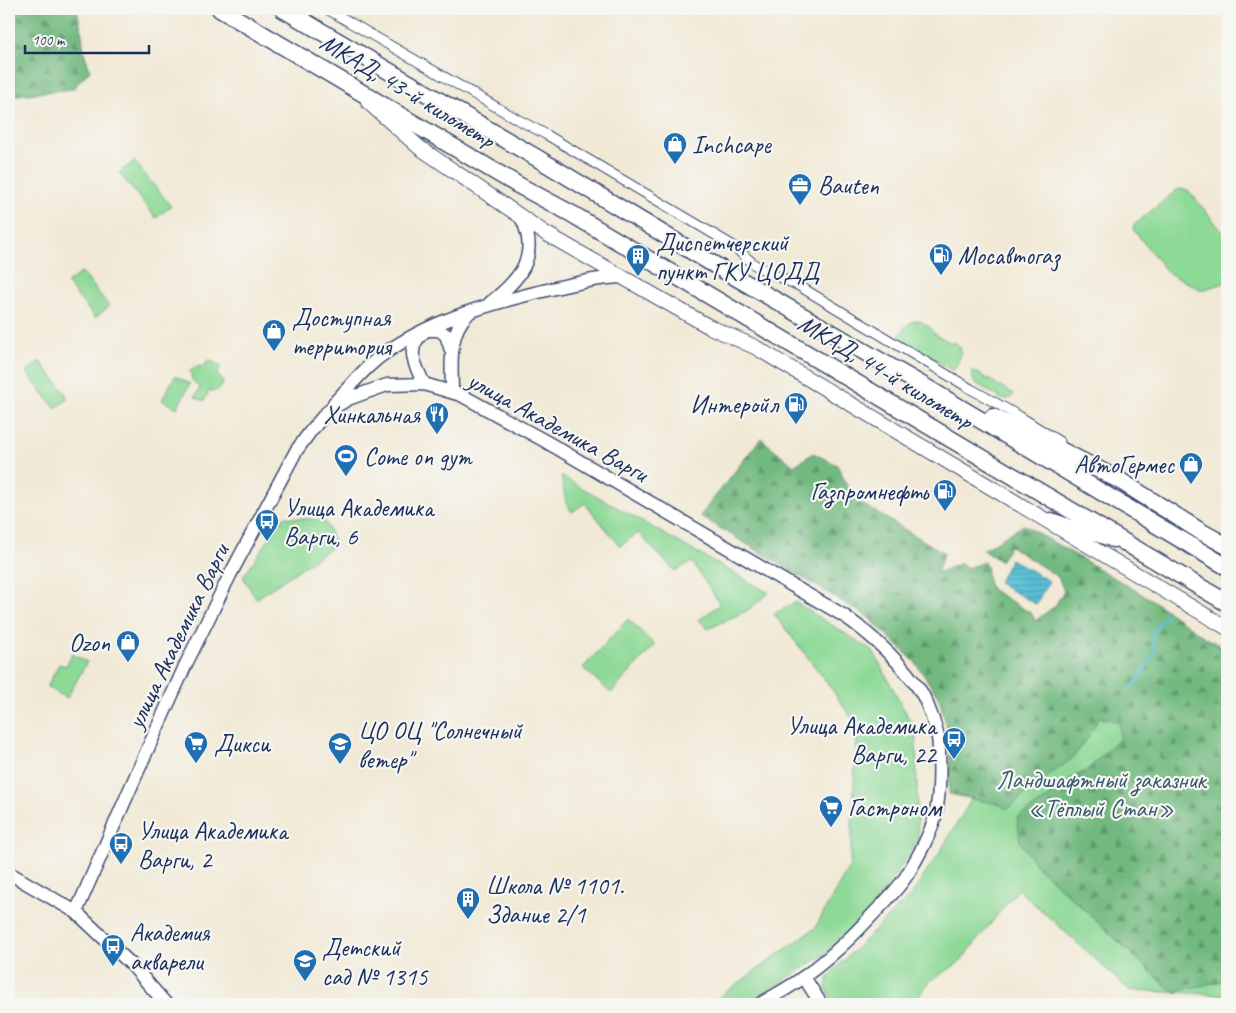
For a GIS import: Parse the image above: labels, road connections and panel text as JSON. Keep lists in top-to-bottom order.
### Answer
{
  "streets": {
    "highway": ["МКАД, 43-й километр", "МКАД, 44-й километр"],
    "street": ["улица Академика Варги"]
  },
  "crossings": [
    ["МКАД, 43-й километр", "МКАД, 44-й километр"]
  ],
  "parks": ["Ландшафтный заказник «Тёплый Стан»"],
  "places": {
    "shop": [
      "Inchcape",
      "Доступная территория",
      "АвтоГермес",
      "Ozon"
    ],
    "office": ["Bauten"],
    "fuel station": ["Мосавтогаз", "Интеройл", "Газпромнефть"],
    "building": ["Диспетчерский пункт ГКУ ЦОДД", "Школа № 1101. Здание 2/1"],
    "restaurant": ["Хинкальная"],
    "sports": ["Come on gym"],
    "bus stop": [
      "Улица Академика Варги, 6",
      "Улица Академика Варги, 22",
      "Улица Академика Варги, 2",
      "Академия акварели"
    ],
    "supermarket": ["Дикси", "Гастроном"],
    "school or university": ["ЦО ОЦ \"Солнечный ветер\"", "Детский сад № 1315"]
  },
  "scale_bar": "100 m"
}
